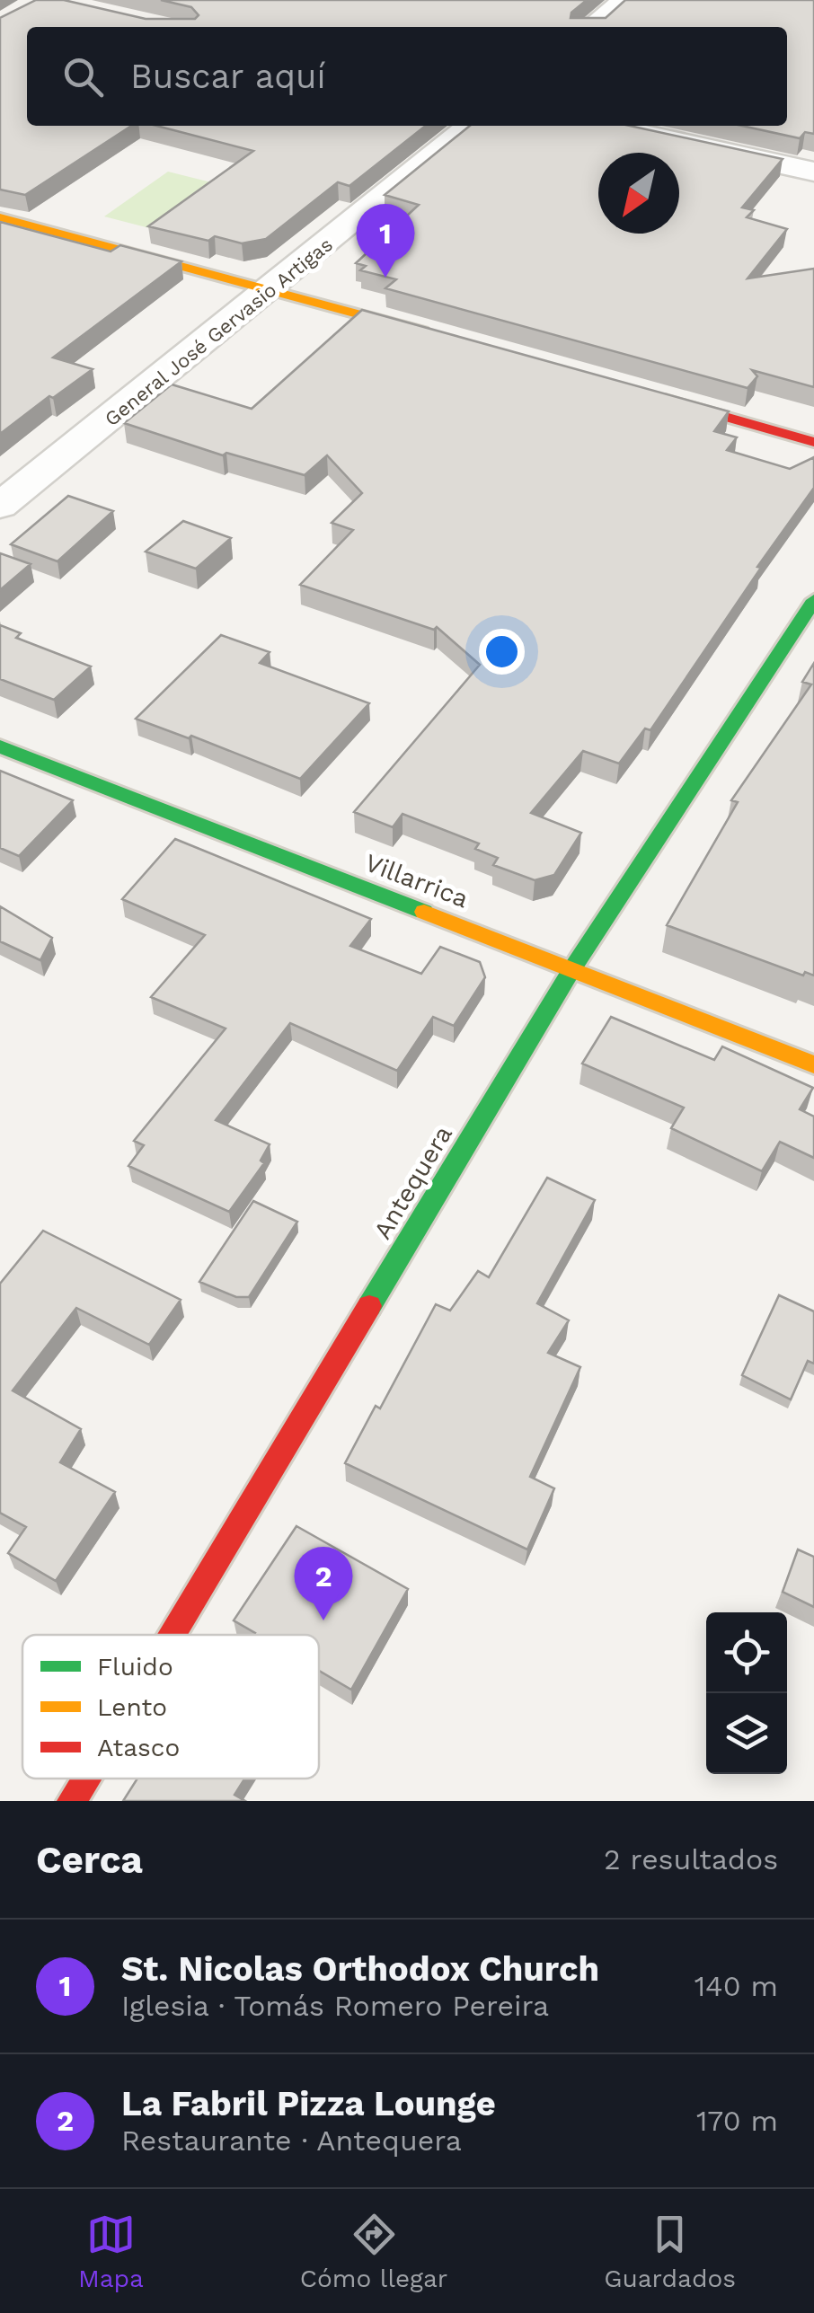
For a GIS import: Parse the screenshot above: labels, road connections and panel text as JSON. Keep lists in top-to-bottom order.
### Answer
{
  "streets": {
    "street": ["General José Gervasio Artigas", "Villarrica", "Antequera"]
  },
  "crossings": [
    ["Villarrica", "Antequera"]
  ],
  "legend": ["Fluido", "Lento", "Atasco"],
  "north": "bottom left",
  "page": {
    "search": "Buscar aquí",
    "pins": ["1", "2"],
    "heading": ["Cerca", "2 resultados"],
    "list": [
      {
        "mark": "1",
        "name": "St. Nicolas Orthodox Church",
        "note": "Iglesia · Tomás Romero Pereira",
        "value": "140 m"
      },
      {
        "mark": "2",
        "name": "La Fabril Pizza Lounge",
        "note": "Restaurante · Antequera",
        "value": "170 m"
      }
    ],
    "nav": ["Mapa", "Cómo llegar", "Guardados"]
  }
}
